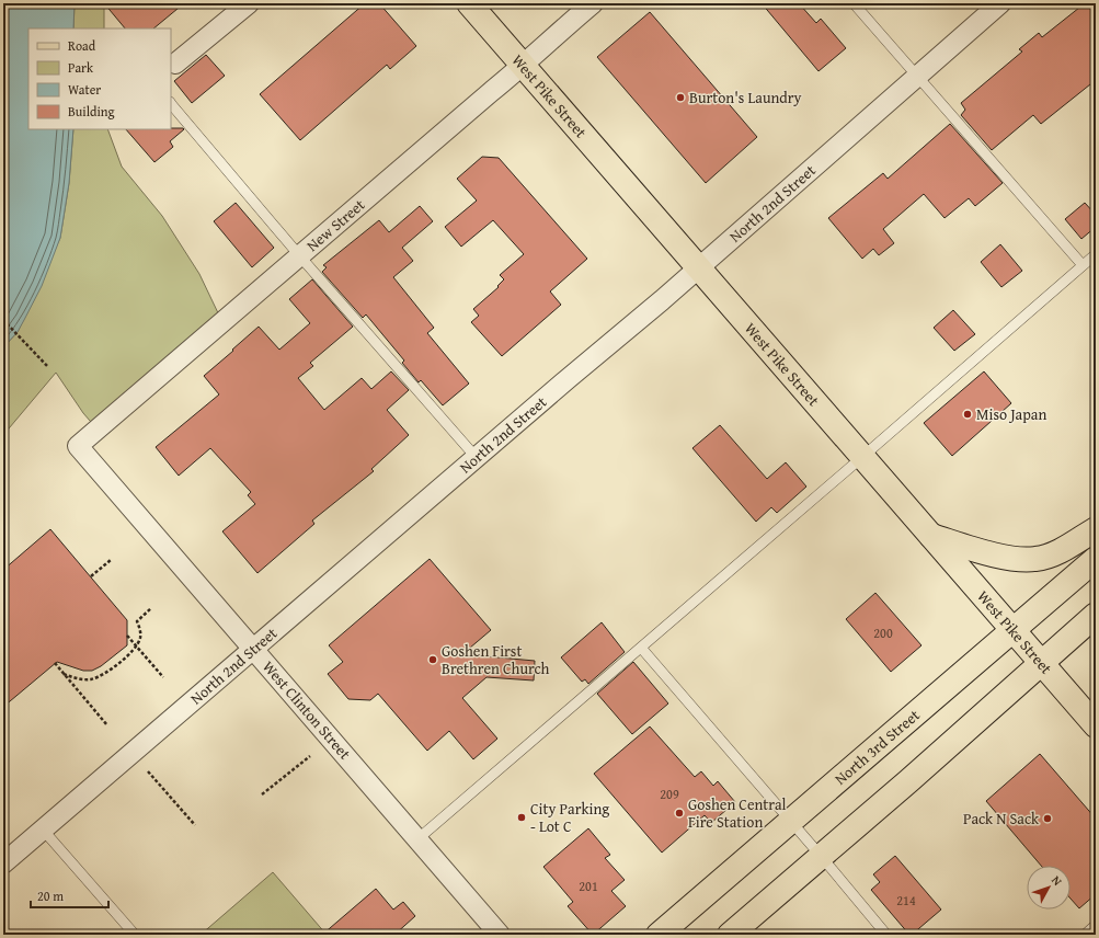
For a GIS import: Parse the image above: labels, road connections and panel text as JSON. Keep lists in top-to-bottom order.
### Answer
{
  "streets": {
    "main road": ["West Pike Street", "North 3rd Street"],
    "street": ["North 2nd Street", "New Street", "West Clinton Street"]
  },
  "crossings": [
    ["West Pike Street", "North 2nd Street"],
    ["West Pike Street", "New Street"],
    ["West Pike Street", "North 3rd Street"],
    ["North 2nd Street", "West Clinton Street"],
    ["New Street", "West Clinton Street"]
  ],
  "places": [
    "Burton's Laundry",
    "Miso Japan",
    "Goshen First Brethren Church",
    "Goshen Central Fire Station",
    "City Parking - Lot C",
    "Pack N Sack"
  ],
  "house_numbers": [
    "200",
    "209",
    "201",
    "214"
  ],
  "legend": [
    "Road",
    "Park",
    "Water",
    "Building"
  ],
  "scale_bar": "20 m",
  "north": "top right"
}
